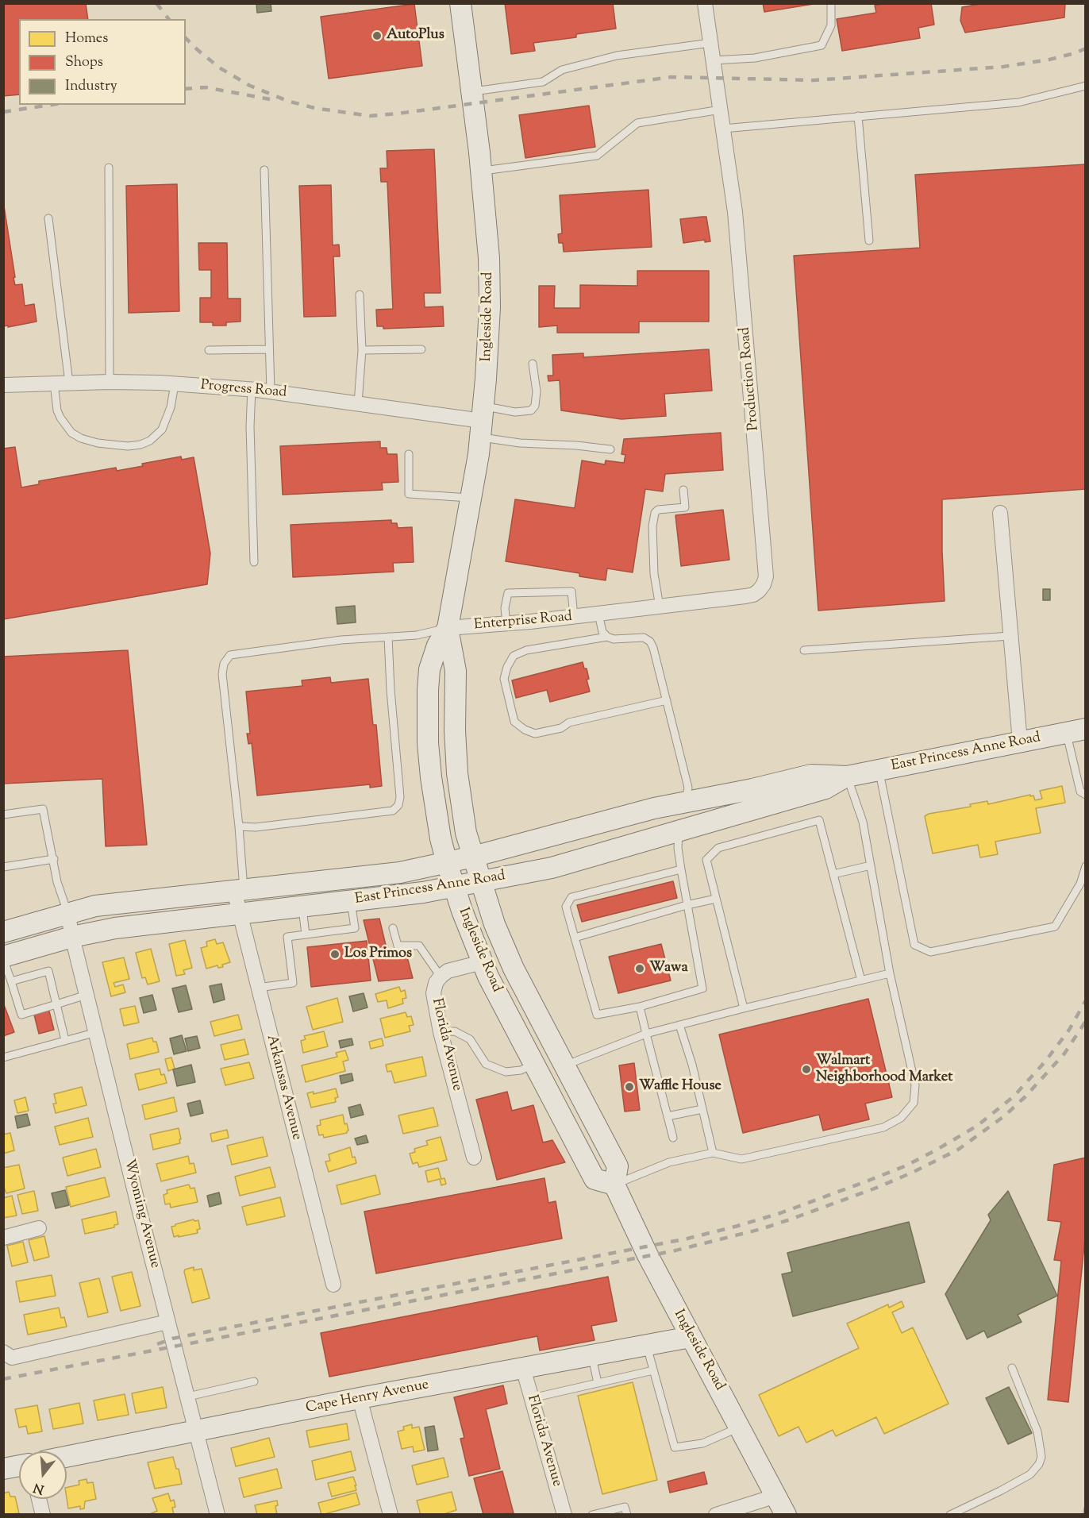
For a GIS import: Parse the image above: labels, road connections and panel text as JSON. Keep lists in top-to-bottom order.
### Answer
{
  "streets": {
    "street": [
      "Ingleside Road",
      "Production Road",
      "Progress Road",
      "Enterprise Road",
      "East Princess Anne Road",
      "Florida Avenue",
      "Arkansas Avenue",
      "Wyoming Avenue",
      "Cape Henry Avenue"
    ]
  },
  "crossings": [
    ["Ingleside Road", "Progress Road"],
    ["Ingleside Road", "Enterprise Road"],
    ["Ingleside Road", "East Princess Anne Road"],
    ["Ingleside Road", "Florida Avenue"],
    ["Ingleside Road", "Cape Henry Avenue"],
    ["Production Road", "Enterprise Road"],
    ["East Princess Anne Road", "Arkansas Avenue"],
    ["East Princess Anne Road", "Wyoming Avenue"],
    ["Florida Avenue", "Cape Henry Avenue"],
    ["Wyoming Avenue", "Cape Henry Avenue"]
  ],
  "places": [
    "AutoPlus",
    "Los Primos",
    "Wawa",
    "Walmart Neighborhood Market",
    "Waffle House"
  ],
  "legend": ["Homes", "Shops", "Industry"],
  "north": "bottom"
}
